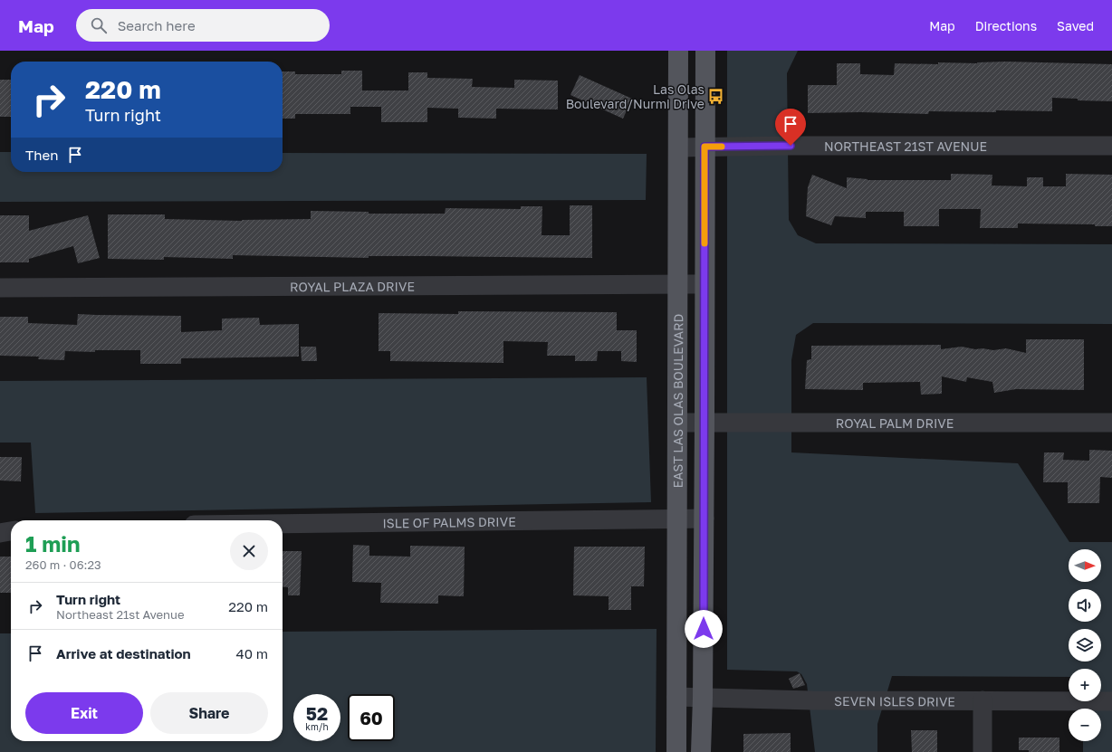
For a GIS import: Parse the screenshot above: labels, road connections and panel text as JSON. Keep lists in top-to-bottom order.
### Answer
{
  "streets": {
    "main road": ["EAST LAS OLAS BOULEVARD"],
    "street": [
      "NORTHEAST 21ST AVENUE",
      "ROYAL PLAZA DRIVE",
      "ROYAL PALM DRIVE",
      "ISLE OF PALMS DRIVE",
      "SEVEN ISLES DRIVE"
    ]
  },
  "crossings": [
    ["NORTHEAST 21ST AVENUE", "EAST LAS OLAS BOULEVARD"],
    ["ROYAL PLAZA DRIVE", "EAST LAS OLAS BOULEVARD"],
    ["EAST LAS OLAS BOULEVARD", "ROYAL PALM DRIVE"],
    ["EAST LAS OLAS BOULEVARD", "ISLE OF PALMS DRIVE"],
    ["EAST LAS OLAS BOULEVARD", "SEVEN ISLES DRIVE"]
  ],
  "places": {
    "bus stop": ["Las Olas Boulevard/Nurmi Drive"]
  },
  "north": "right",
  "page": {
    "header": "Map",
    "search": "Search here",
    "nav": ["Map", "Directions", "Saved"],
    "turn": ["220 m", "Turn right"],
    "then": "Then",
    "heading": ["1 min", "260 m · 06:23"],
    "map_buttons": ["+", "−"],
    "list": [
      {
        "name": "Turn right",
        "note": "Northeast 21st Avenue",
        "value": "220 m"
      },
      {
        "name": "Arrive at destination",
        "value": "40 m"
      }
    ],
    "buttons": ["Exit", "Share"],
    "speed": "52 km/h",
    "limit": "60"
  }
}
